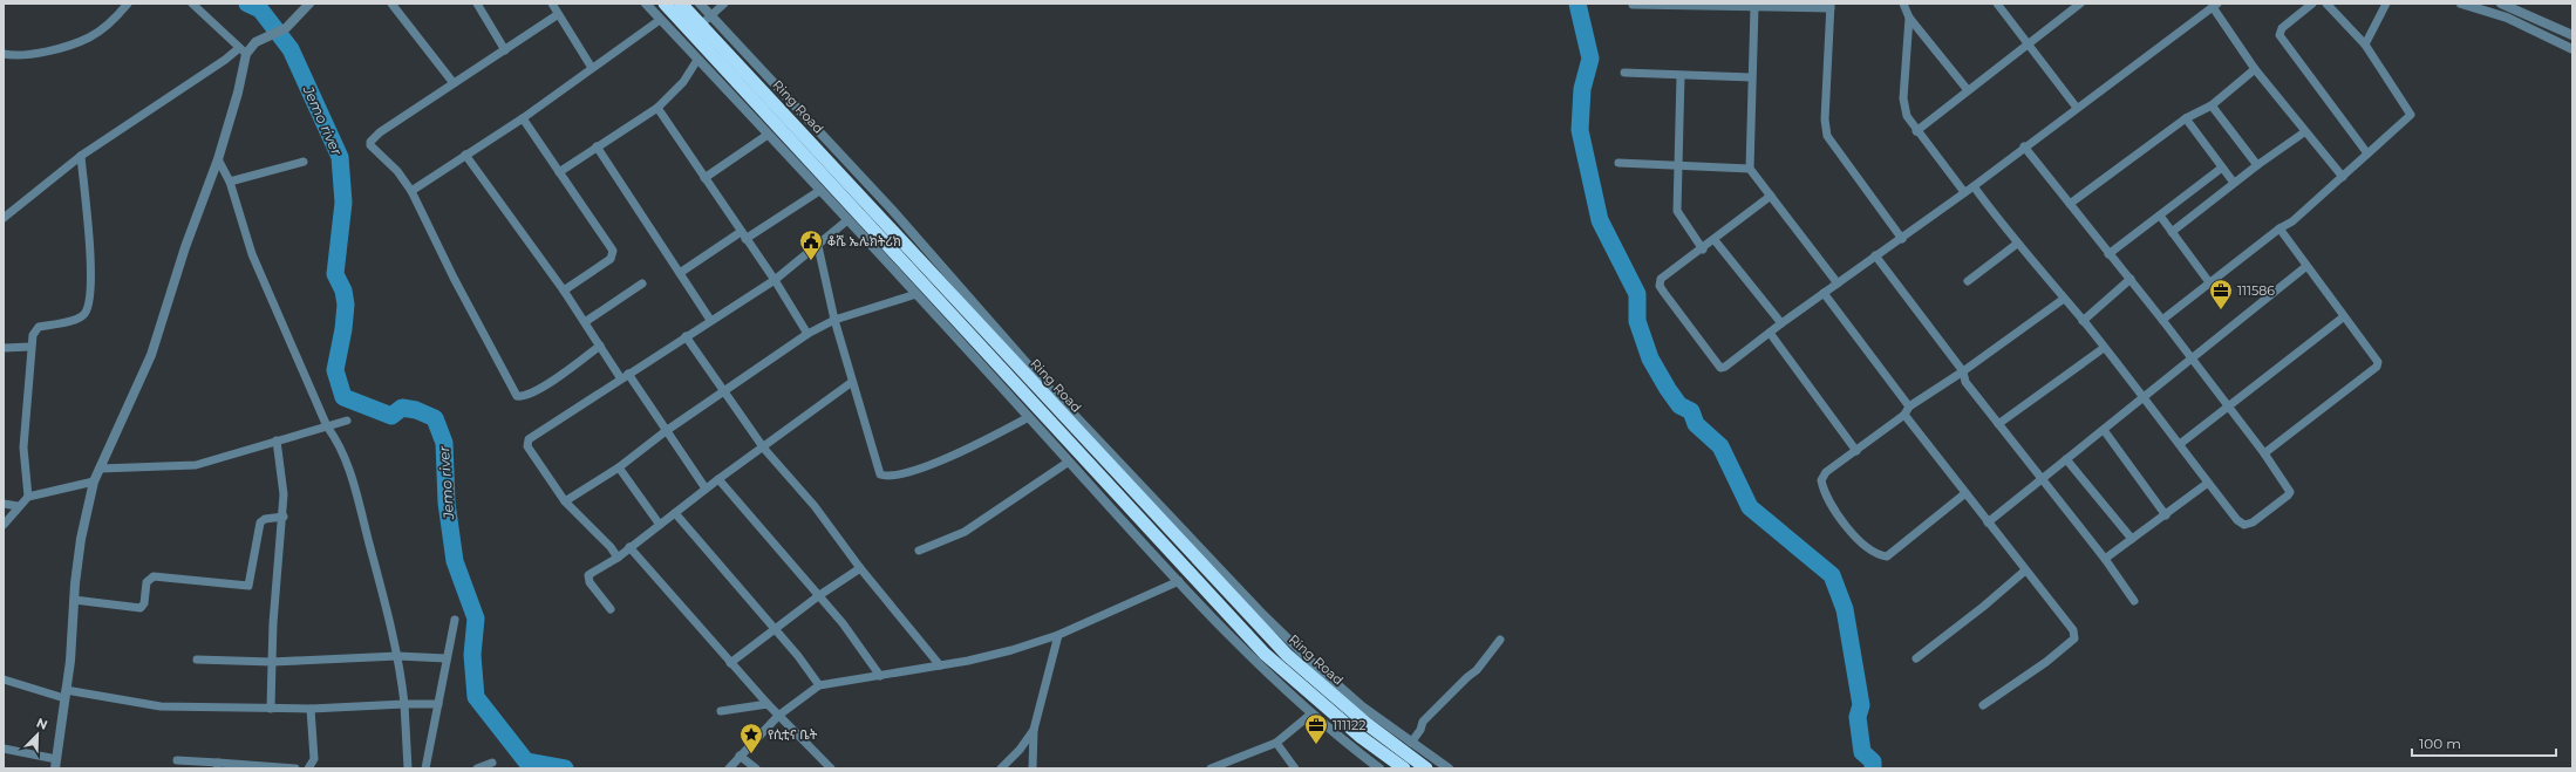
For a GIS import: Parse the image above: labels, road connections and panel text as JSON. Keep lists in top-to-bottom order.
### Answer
{
  "streets": {
    "highway": ["Ring Road"]
  },
  "water": ["Jemo river"],
  "places": {
    "public building": ["ቆሼ ኤሌክትሪክ"],
    "office": ["111586", "111122"],
    "place": ["የሲቲና ቤት"]
  },
  "scale_bar": "100 m",
  "north": "top right"
}
